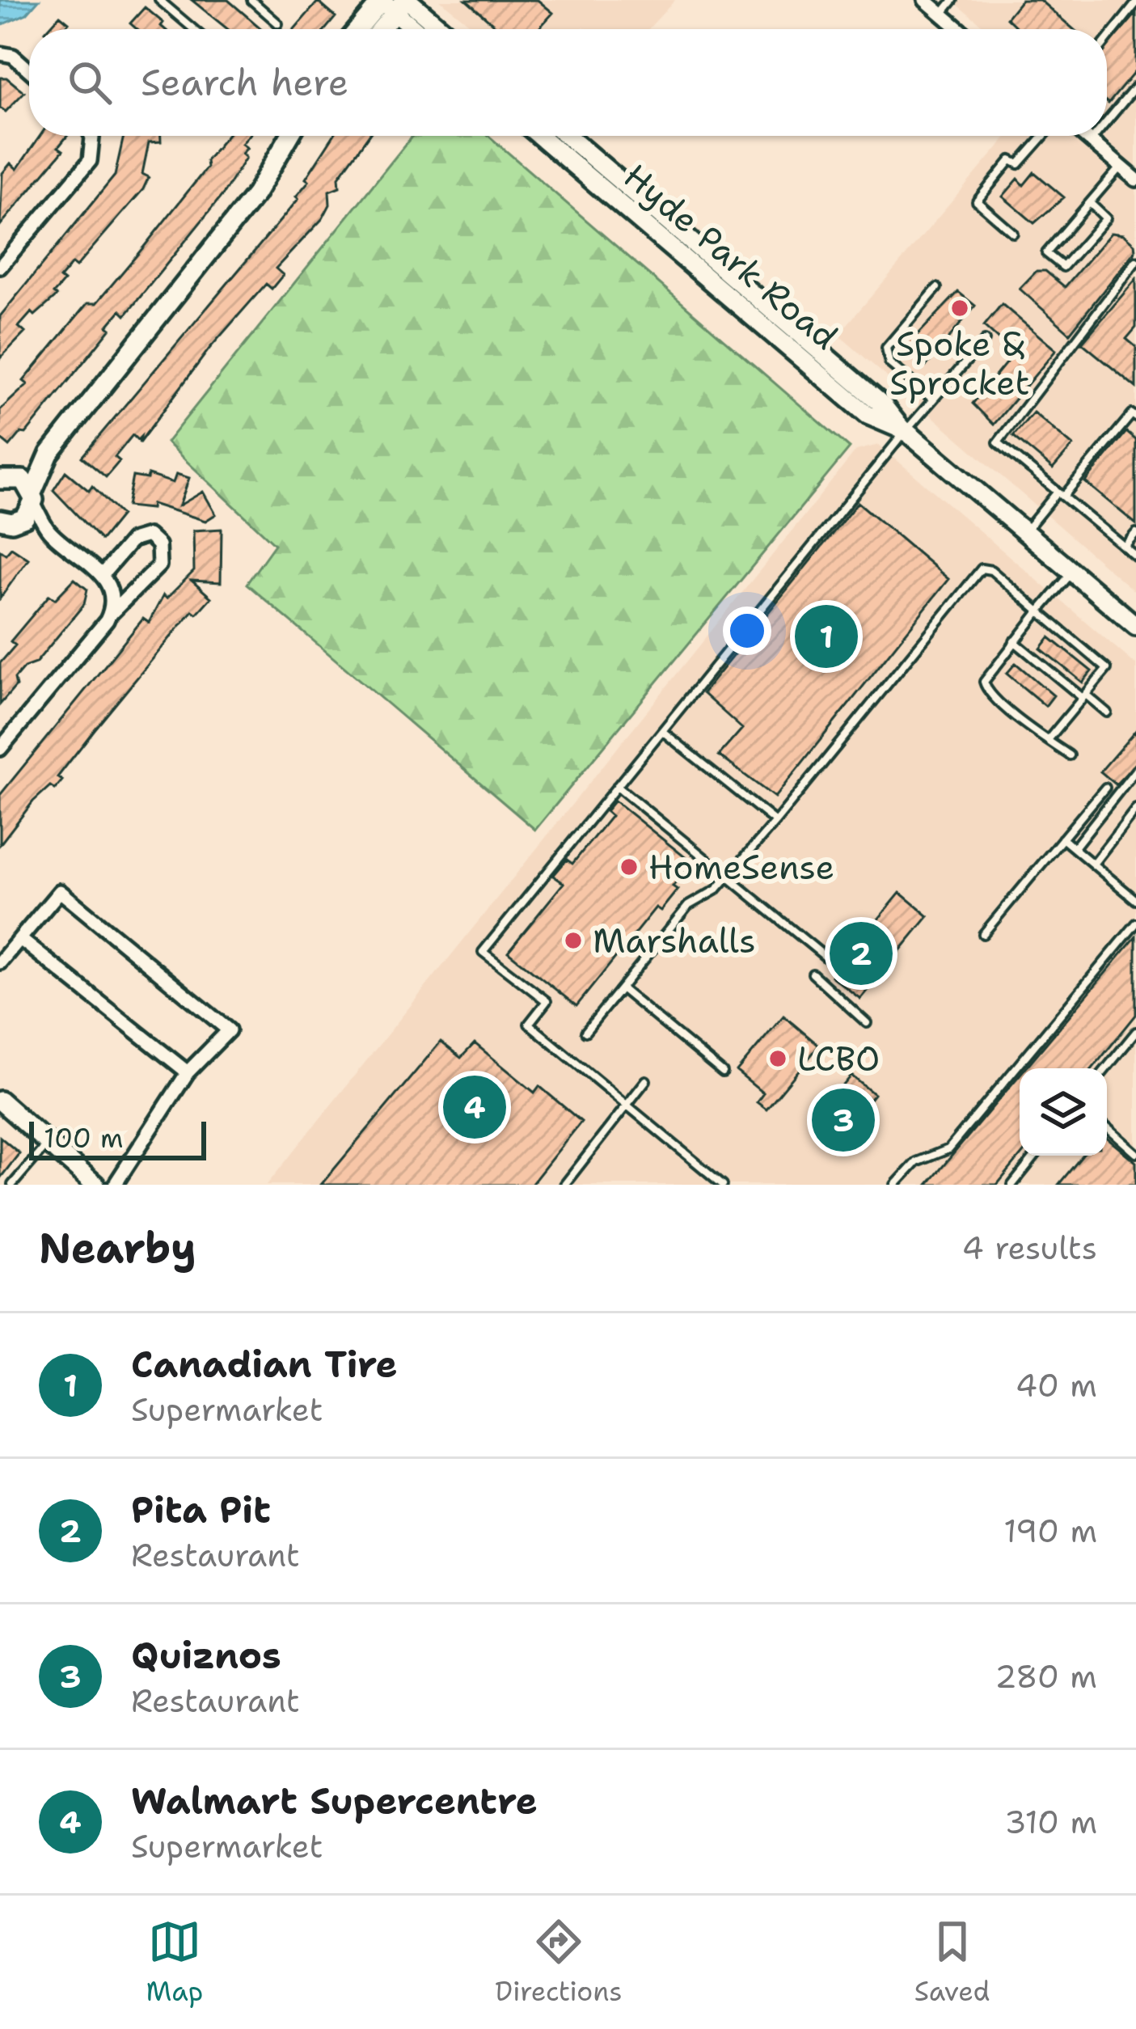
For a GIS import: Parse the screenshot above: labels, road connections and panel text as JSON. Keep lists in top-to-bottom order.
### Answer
{
  "streets": {
    "main road": ["Hyde Park Road"]
  },
  "places": [
    "Spoke & Sprocket",
    "HomeSense",
    "Marshalls",
    "LCBO"
  ],
  "scale_bar": "100 m",
  "page": {
    "search": "Search here",
    "pins": [
      "1",
      "2",
      "4",
      "3"
    ],
    "scale": "100 m",
    "heading": ["Nearby", "4 results"],
    "list": [
      {
        "mark": "1",
        "name": "Canadian Tire",
        "note": "Supermarket",
        "value": "40 m"
      },
      {
        "mark": "2",
        "name": "Pita Pit",
        "note": "Restaurant",
        "value": "190 m"
      },
      {
        "mark": "3",
        "name": "Quiznos",
        "note": "Restaurant",
        "value": "280 m"
      },
      {
        "mark": "4",
        "name": "Walmart Supercentre",
        "note": "Supermarket",
        "value": "310 m"
      }
    ],
    "nav": ["Map", "Directions", "Saved"]
  }
}
